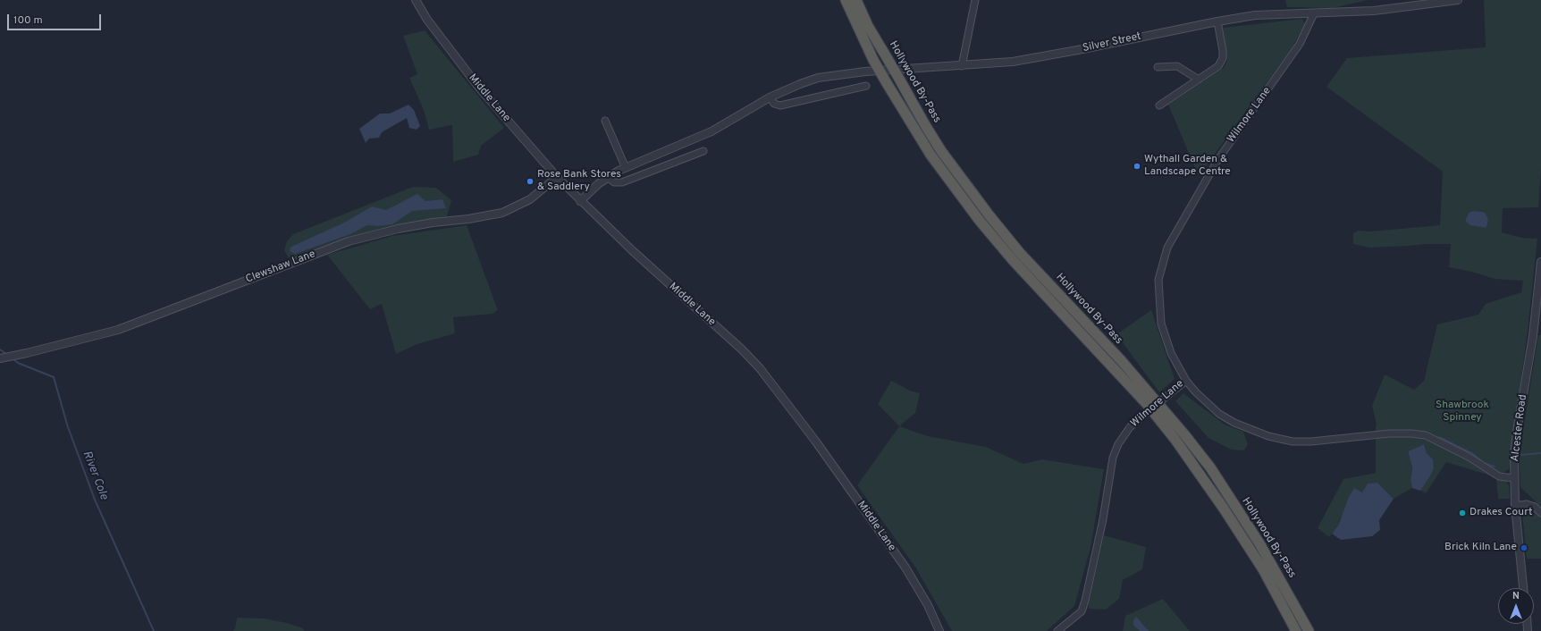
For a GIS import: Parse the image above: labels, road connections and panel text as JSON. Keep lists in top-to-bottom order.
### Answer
{
  "streets": {
    "highway": ["Hollywood By-Pass"],
    "street": [
      "Silver Street",
      "Middle Lane",
      "Wilmore Lane",
      "Clewshaw Lane",
      "Alcester Road"
    ]
  },
  "crossings": [
    ["Silver Street", "Middle Lane"],
    ["Silver Street", "Wilmore Lane"],
    ["Middle Lane", "Clewshaw Lane"]
  ],
  "water": ["River Cole"],
  "parks": ["Shawbrook Spinney"],
  "places": [
    "Wythall Garden & Landscape Centre",
    "Rose Bank Stores & Saddlery",
    "Drakes Court",
    "Brick Kiln Lane"
  ],
  "scale_bar": "100 m",
  "north": "top"
}
